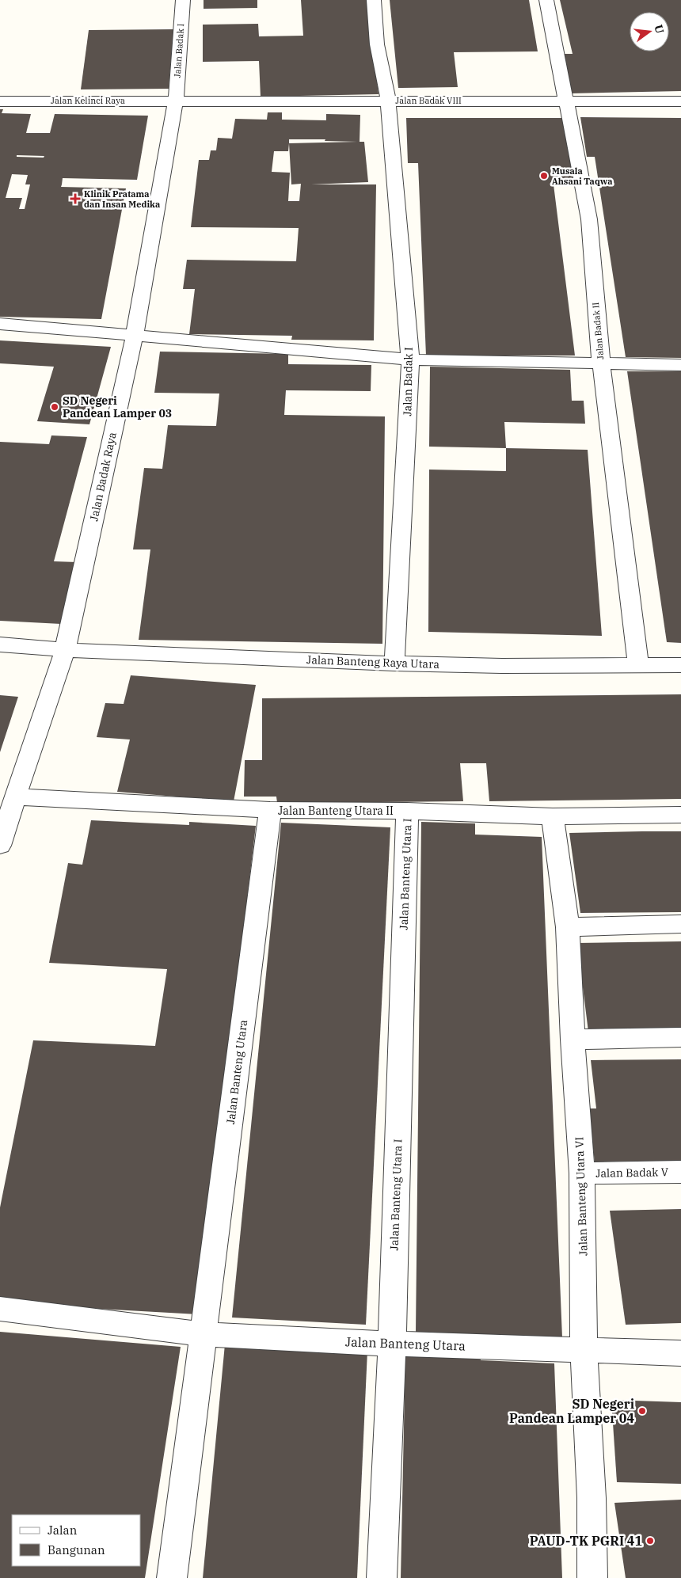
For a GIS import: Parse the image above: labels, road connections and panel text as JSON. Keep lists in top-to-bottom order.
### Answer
{
  "streets": {
    "street": [
      "Jalan Badak I",
      "Jalan Kelinci Raya",
      "Jalan Badak VIII",
      "Jalan Badak II",
      "Jalan Badak Raya",
      "Jalan Banteng Raya Utara",
      "Jalan Banteng Utara II",
      "Jalan Banteng Utara I",
      "Jalan Banteng Utara",
      "Jalan Badak V",
      "Jalan Banteng Utara VI"
    ]
  },
  "crossings": [
    ["Jalan Badak I", "Jalan Kelinci Raya"],
    ["Jalan Badak I", "Jalan Badak VIII"],
    ["Jalan Badak I", "Jalan Badak Raya"],
    ["Jalan Badak I", "Jalan Banteng Raya Utara"],
    ["Jalan Kelinci Raya", "Jalan Badak VIII"],
    ["Jalan Kelinci Raya", "Jalan Badak Raya"],
    ["Jalan Badak VIII", "Jalan Badak II"],
    ["Jalan Badak VIII", "Jalan Badak Raya"],
    ["Jalan Badak II", "Jalan Banteng Raya Utara"],
    ["Jalan Badak Raya", "Jalan Banteng Raya Utara"],
    ["Jalan Badak Raya", "Jalan Banteng Utara II"],
    ["Jalan Banteng Utara II", "Jalan Banteng Utara I"],
    ["Jalan Banteng Utara II", "Jalan Banteng Utara"],
    ["Jalan Banteng Utara II", "Jalan Banteng Utara VI"],
    ["Jalan Banteng Utara I", "Jalan Banteng Utara"],
    ["Jalan Banteng Utara", "Jalan Banteng Utara VI"],
    ["Jalan Badak V", "Jalan Banteng Utara VI"]
  ],
  "places": {
    "other": [
      "Musala Ahsani Taqwa",
      "SD Negeri Pandean Lamper 03",
      "SD Negeri Pandean Lamper 04",
      "PAUD-TK PGRI 41"
    ],
    "health": ["Klinik Pratama dan Insan Medika"]
  },
  "legend": ["Jalan", "Bangunan"],
  "north": "right"
}
